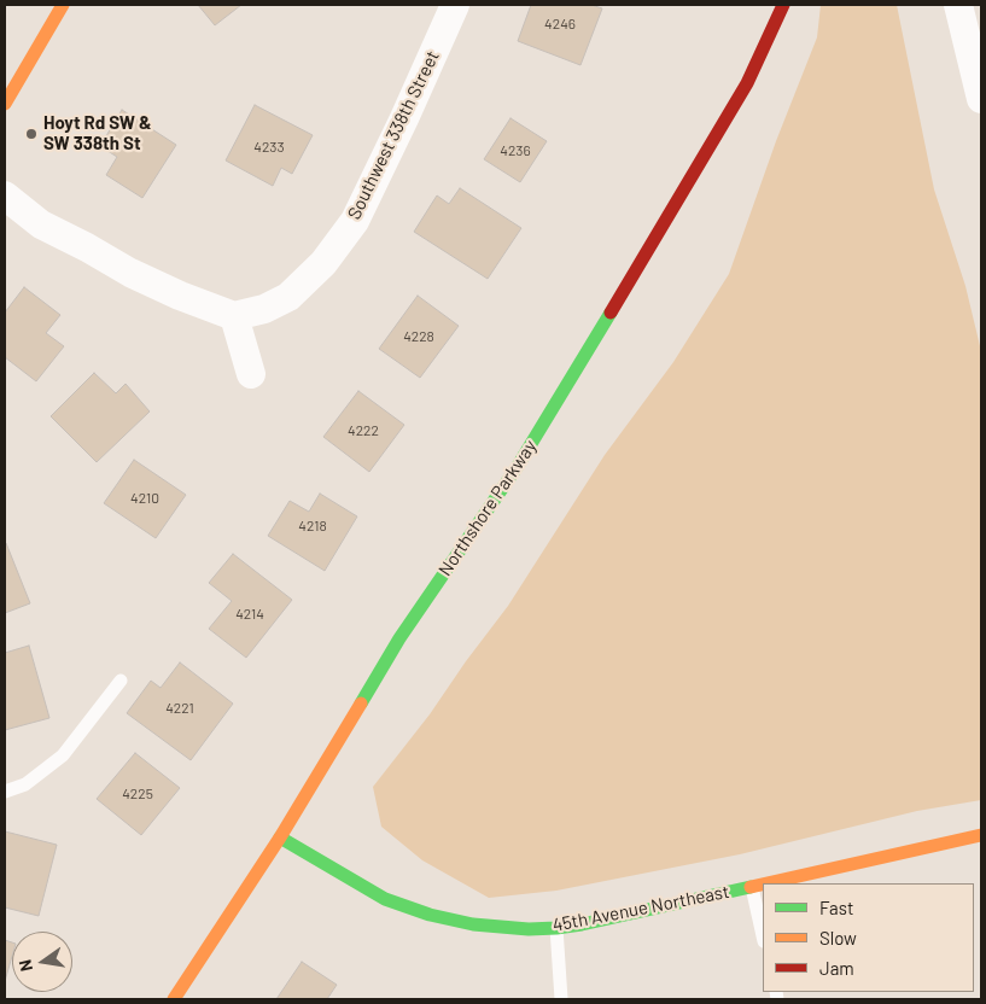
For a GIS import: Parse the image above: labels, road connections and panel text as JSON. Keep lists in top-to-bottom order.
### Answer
{
  "streets": {
    "street": ["Southwest 338th Street", "Northshore Parkway", "45th Avenue Northeast"]
  },
  "crossings": [
    ["Northshore Parkway", "45th Avenue Northeast"]
  ],
  "places": ["Hoyt Rd SW & SW 338th St"],
  "house_numbers": [
    "4246",
    "4233",
    "4236",
    "4228",
    "4222",
    "4210",
    "4218",
    "4214",
    "4221",
    "4225"
  ],
  "legend": ["Fast", "Slow", "Jam"],
  "north": "left"
}
